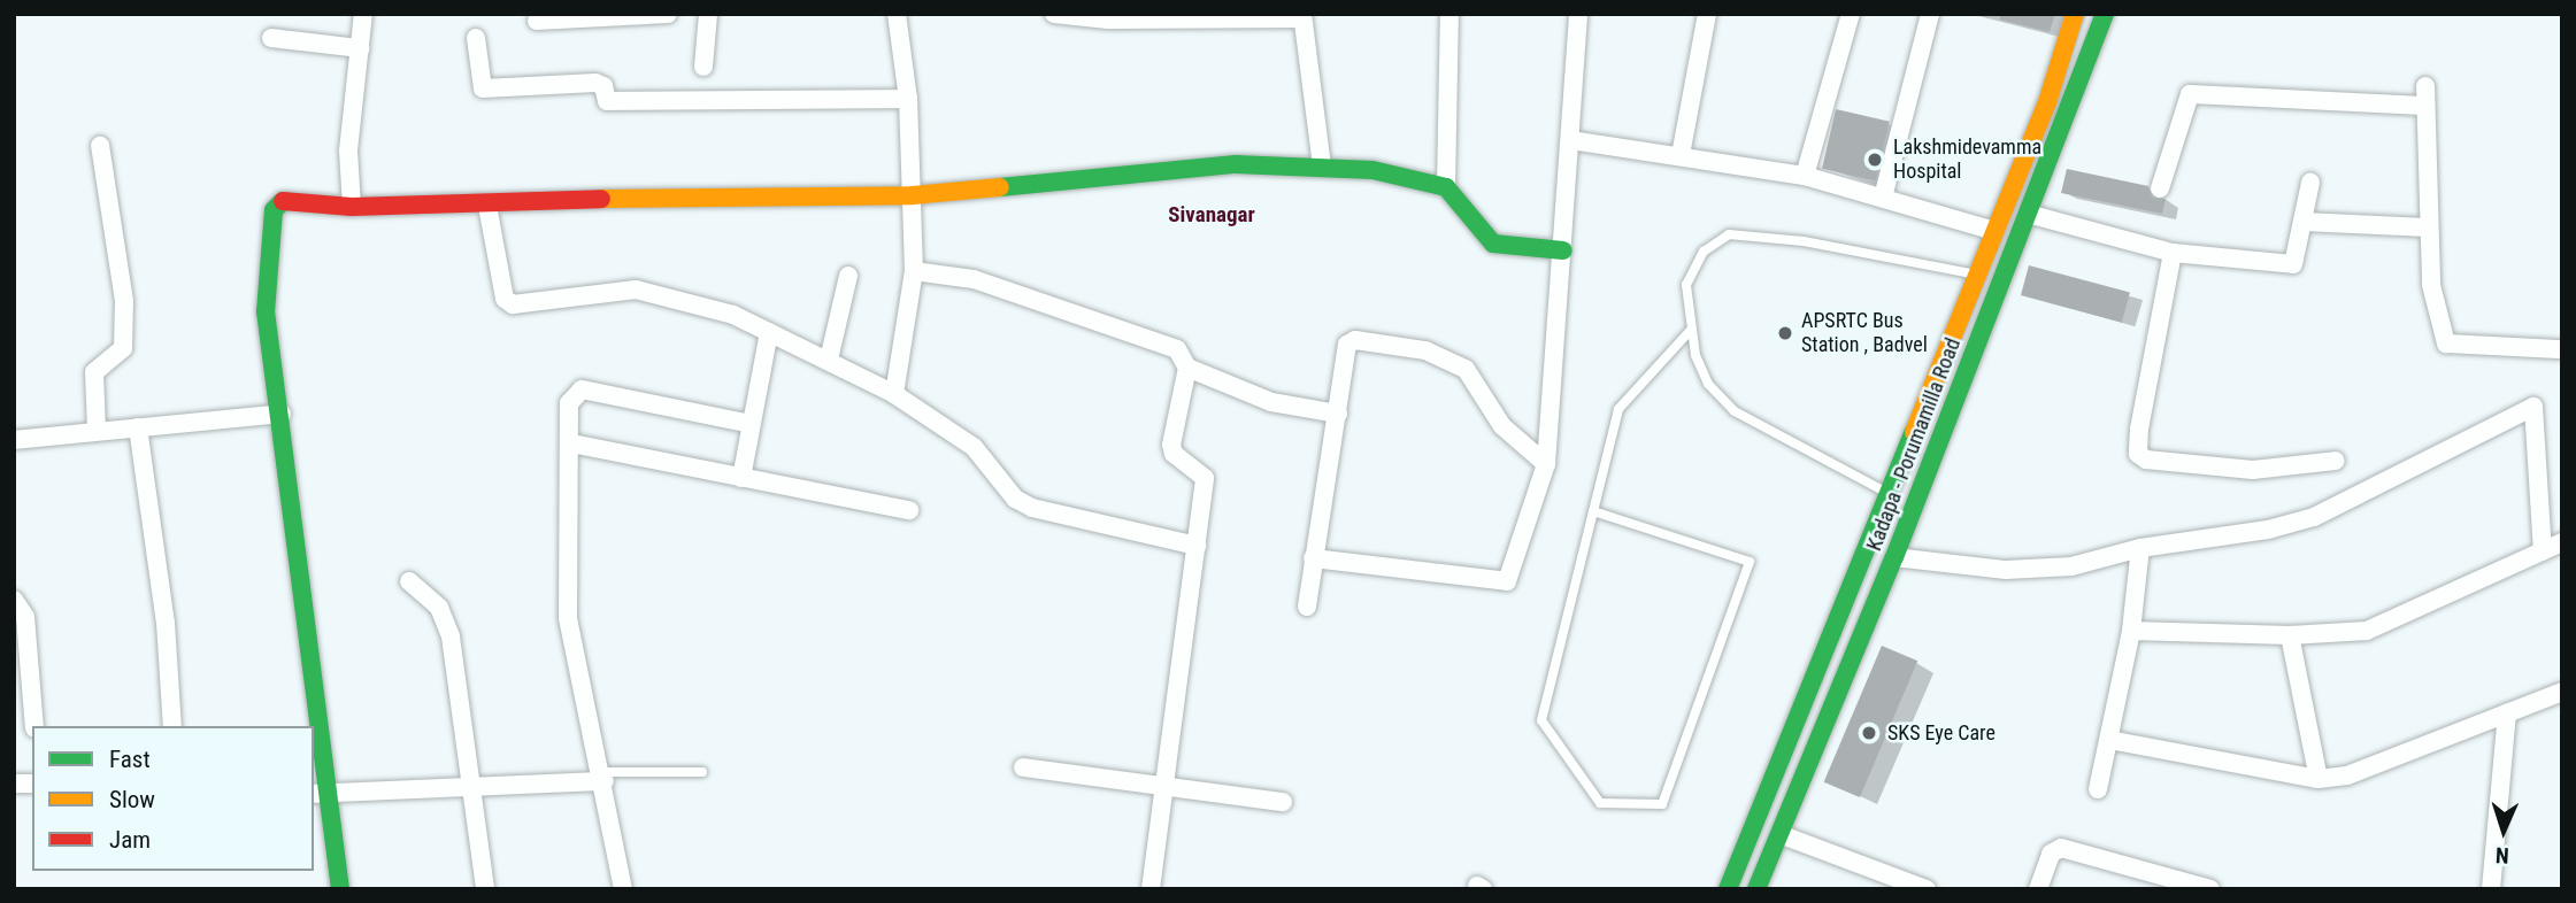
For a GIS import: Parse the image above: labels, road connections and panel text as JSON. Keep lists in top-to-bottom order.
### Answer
{
  "streets": {
    "street": ["Kadapa - Porumamilla Road"]
  },
  "districts": ["Sivanagar"],
  "places": ["Lakshmidevamma Hospital", "APSRTC Bus Station , Badvel", "SKS Eye Care"],
  "legend": ["Fast", "Slow", "Jam"],
  "north": "bottom"
}
